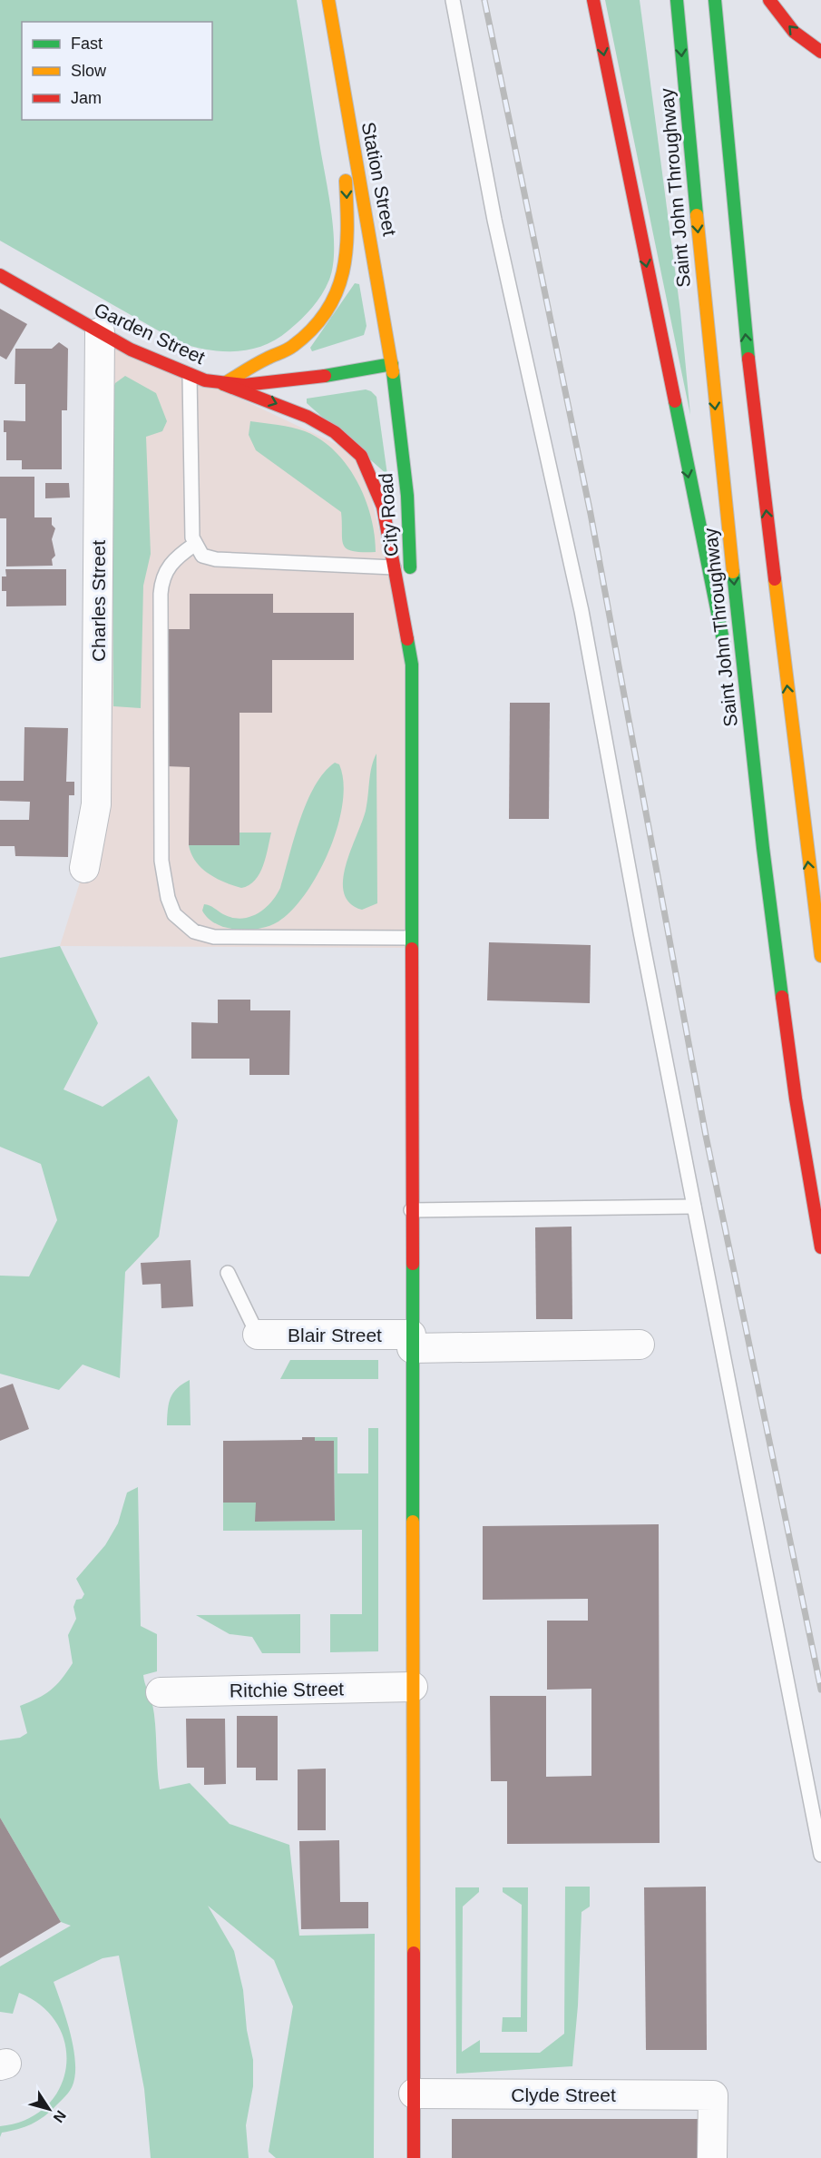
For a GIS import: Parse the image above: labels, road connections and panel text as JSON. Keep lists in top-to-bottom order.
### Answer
{
  "streets": {
    "main road": [
      "Station Street",
      "Saint John Throughway",
      "Garden Street",
      "City Road"
    ],
    "street": [
      "Charles Street",
      "Blair Street",
      "Ritchie Street",
      "Clyde Street"
    ]
  },
  "crossings": [
    ["Station Street", "Garden Street"],
    ["Station Street", "City Road"],
    ["Garden Street", "City Road"],
    ["Garden Street", "Charles Street"]
  ],
  "legend": ["Fast", "Slow", "Jam"],
  "north": "bottom right"
}
